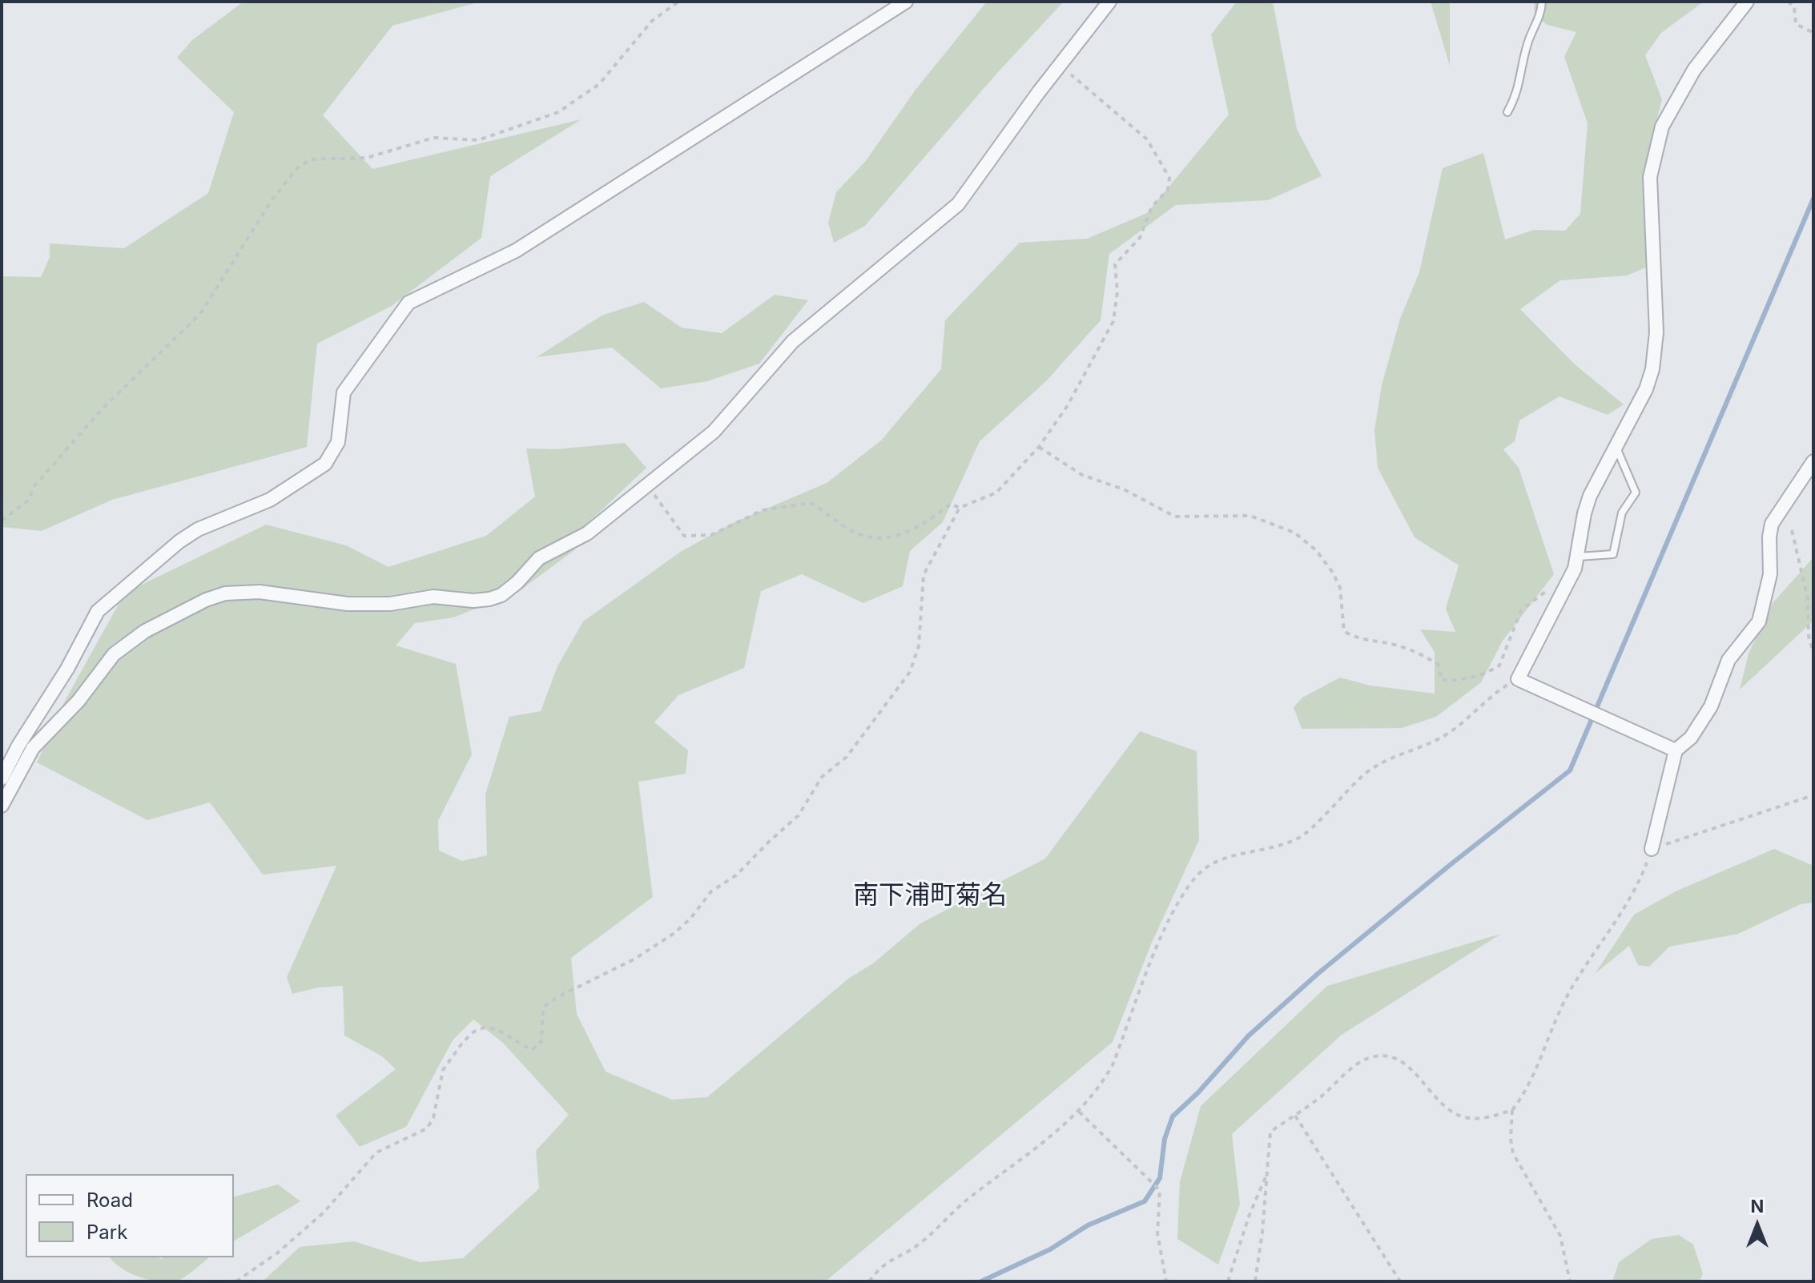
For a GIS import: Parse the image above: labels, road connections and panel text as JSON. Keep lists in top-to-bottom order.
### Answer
{
  "districts": ["南下浦町菊名"],
  "legend": ["Road", "Park"],
  "north": "top"
}
